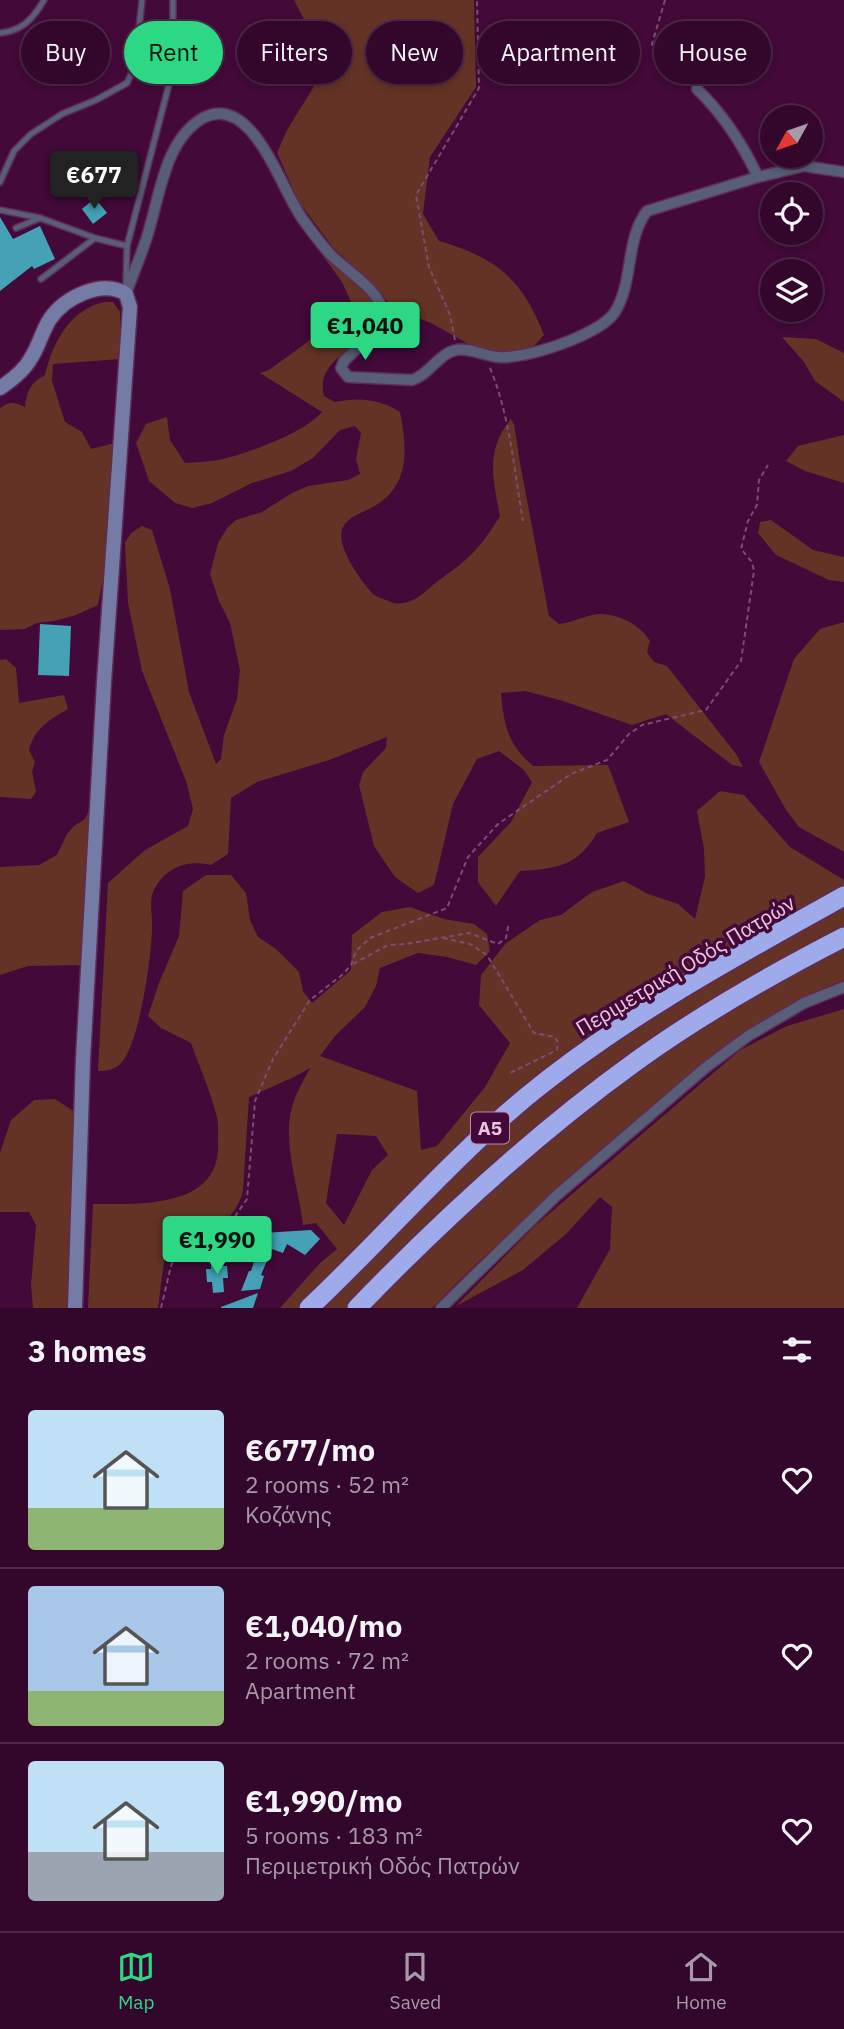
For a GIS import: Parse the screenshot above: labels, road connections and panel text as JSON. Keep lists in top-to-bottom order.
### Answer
{
  "streets": {
    "highway": ["Περιμετρική Οδός Πατρών", "Α5"]
  },
  "north": "bottom left",
  "page": {
    "chip": [
      "Buy",
      "Rent",
      "Filters",
      "New",
      "Apartment",
      "House"
    ],
    "price": ["€677", "€1,040", "€1,990"],
    "heading": "3 homes",
    "list": [
      {
        "name": "€677/mo",
        "note": "2 rooms · 52 m² · Κοζάνης"
      },
      {
        "name": "€1,040/mo",
        "note": "2 rooms · 72 m² · Apartment"
      },
      {
        "name": "€1,990/mo",
        "note": "5 rooms · 183 m² · Περιμετρική Οδός Πατρών"
      }
    ],
    "tabs": ["Map", "Saved", "Home"]
  }
}
